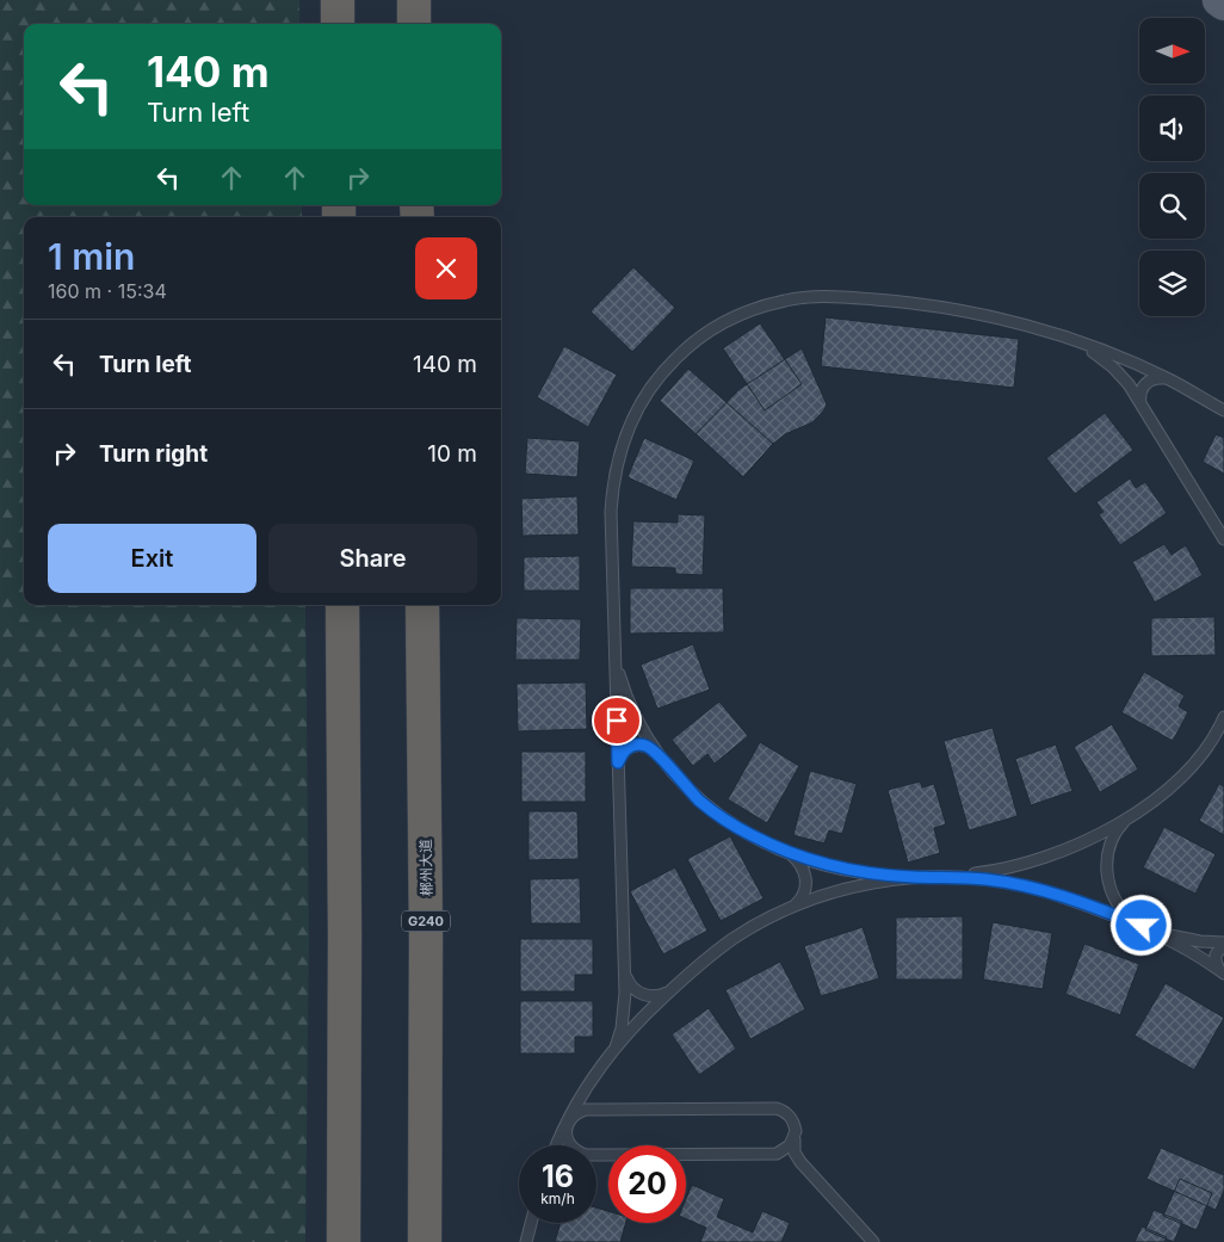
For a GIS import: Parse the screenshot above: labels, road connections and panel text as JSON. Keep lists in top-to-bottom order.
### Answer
{
  "streets": {
    "highway": ["郴州大道", "G240"]
  },
  "north": "right",
  "page": {
    "turn": ["140 m", "Turn left"],
    "heading": ["1 min", "160 m · 15:34"],
    "list": [
      {
        "name": "Turn left",
        "value": "140 m"
      },
      {
        "name": "Turn right",
        "value": "10 m"
      }
    ],
    "buttons": ["Exit", "Share"],
    "speed": "16 km/h",
    "limit": "20"
  }
}
